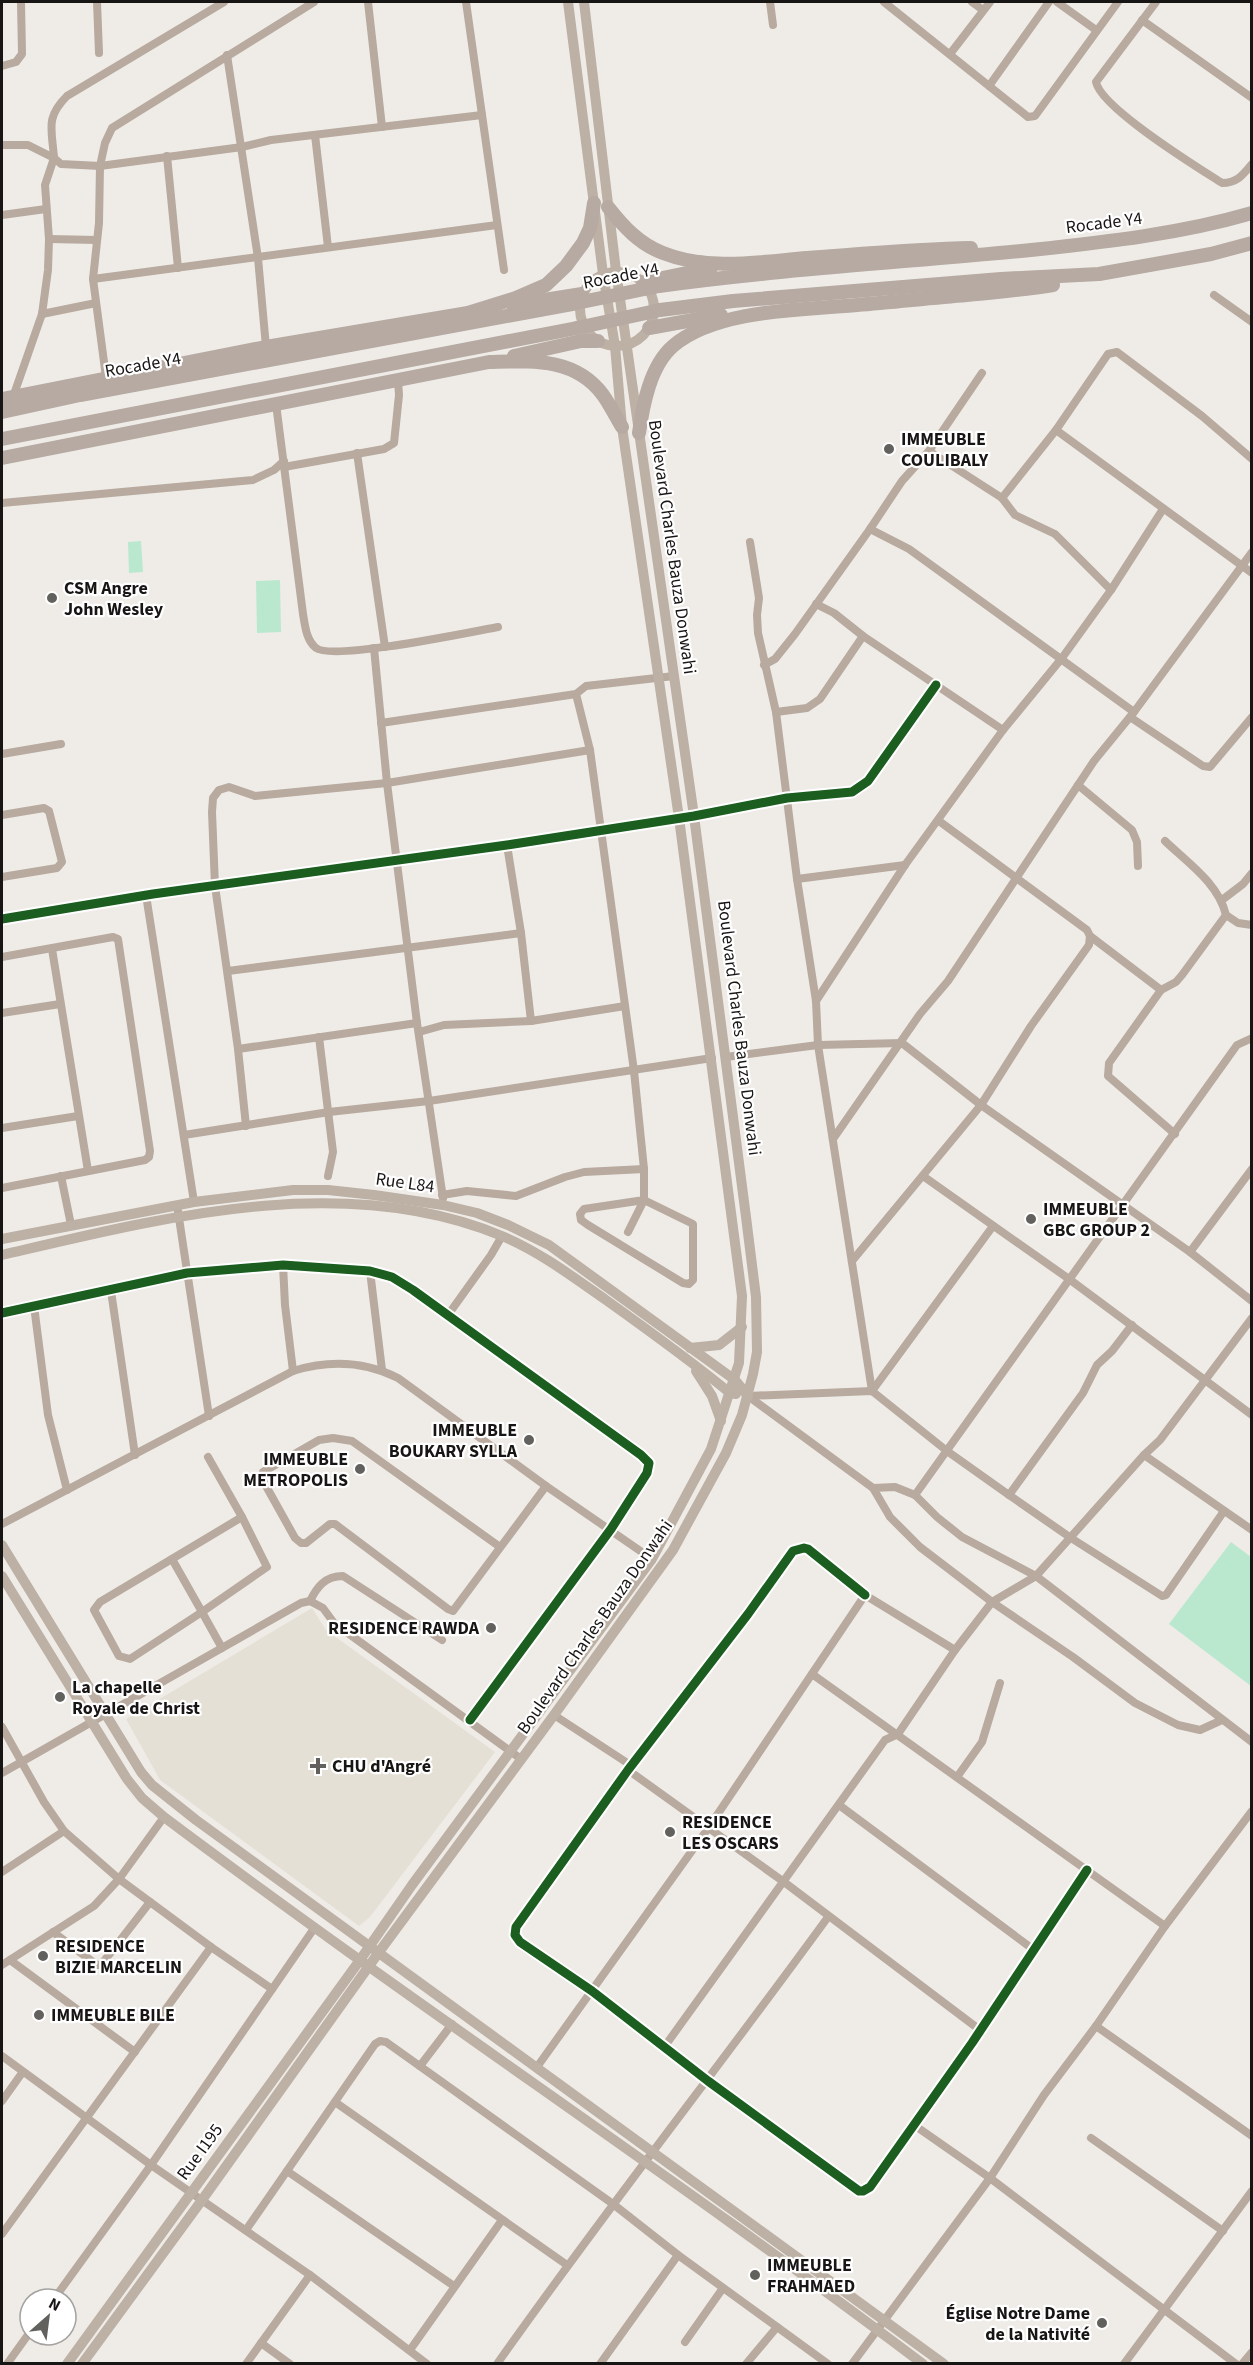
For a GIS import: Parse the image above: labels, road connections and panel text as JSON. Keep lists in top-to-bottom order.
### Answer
{
  "streets": {
    "highway": ["Rocade Y4"],
    "main road": ["Boulevard Charles Bauza Donwahi", "Rue L84", "Rue I195"]
  },
  "crossings": [
    ["Boulevard Charles Bauza Donwahi", "Rue L84"]
  ],
  "places": {
    "other": [
      "IMMEUBLE COULIBALY",
      "CSM Angre John Wesley",
      "IMMEUBLE GBC GROUP 2",
      "IMMEUBLE BOUKARY SYLLA",
      "IMMEUBLE METROPOLIS",
      "RESIDENCE RAWDA",
      "La chapelle Royale de Christ",
      "RESIDENCE LES OSCARS",
      "RESIDENCE BIZIE MARCELIN",
      "IMMEUBLE BILE",
      "IMMEUBLE FRAHMAED",
      "Église Notre Dame de la Nativité"
    ],
    "health": ["CHU d'Angré"]
  },
  "north": "top right"
}
